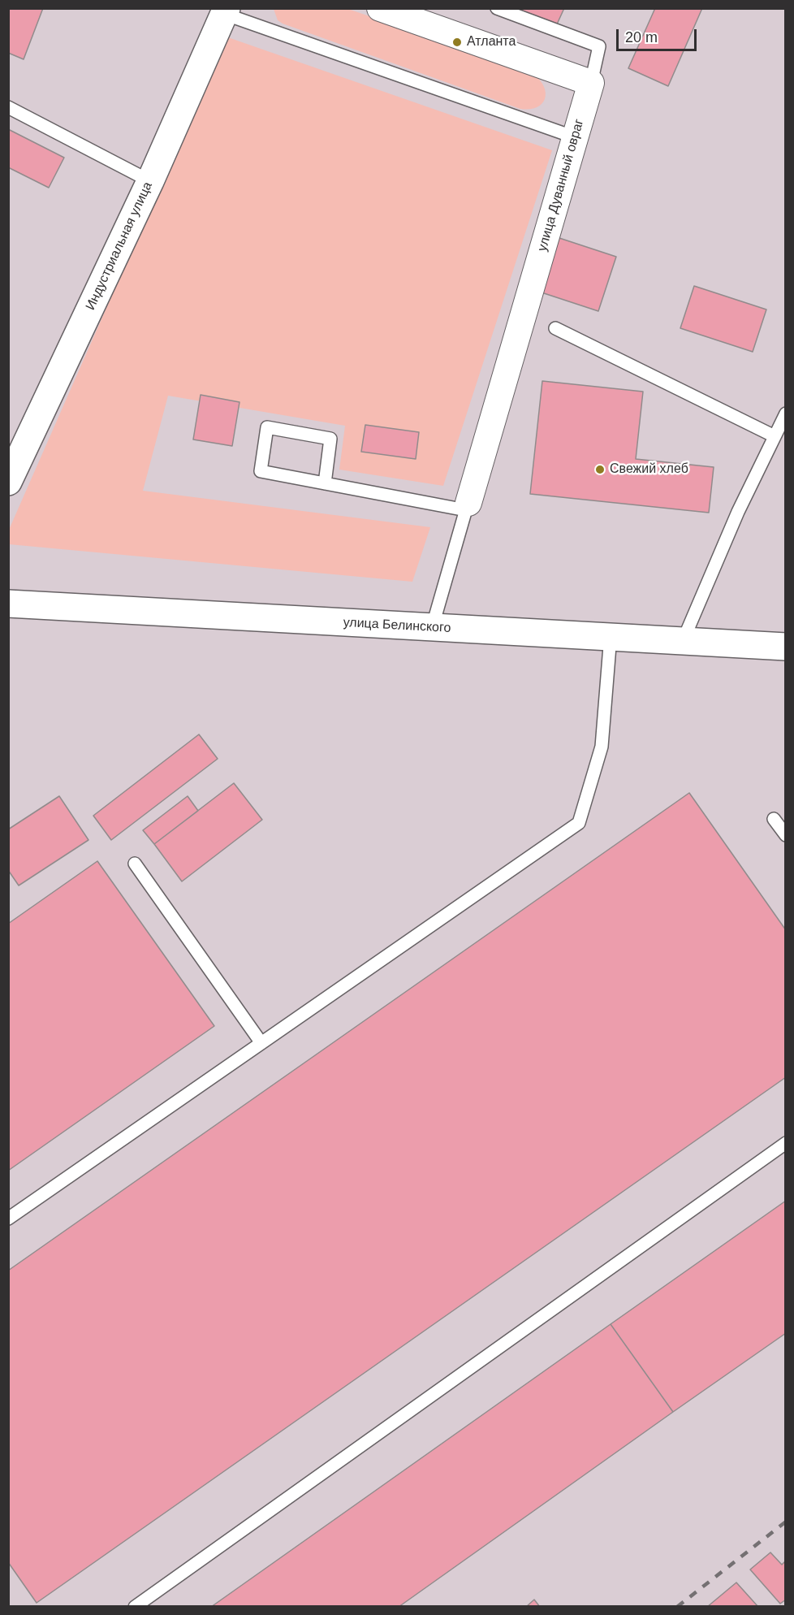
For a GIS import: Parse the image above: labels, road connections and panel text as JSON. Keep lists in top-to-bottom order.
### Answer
{
  "streets": {
    "street": ["улица Дуванный овраг", "Индустриальная улица", "улица Белинского"]
  },
  "places": ["Атланта", "Свежий хлеб"],
  "scale_bar": "20 m"
}
